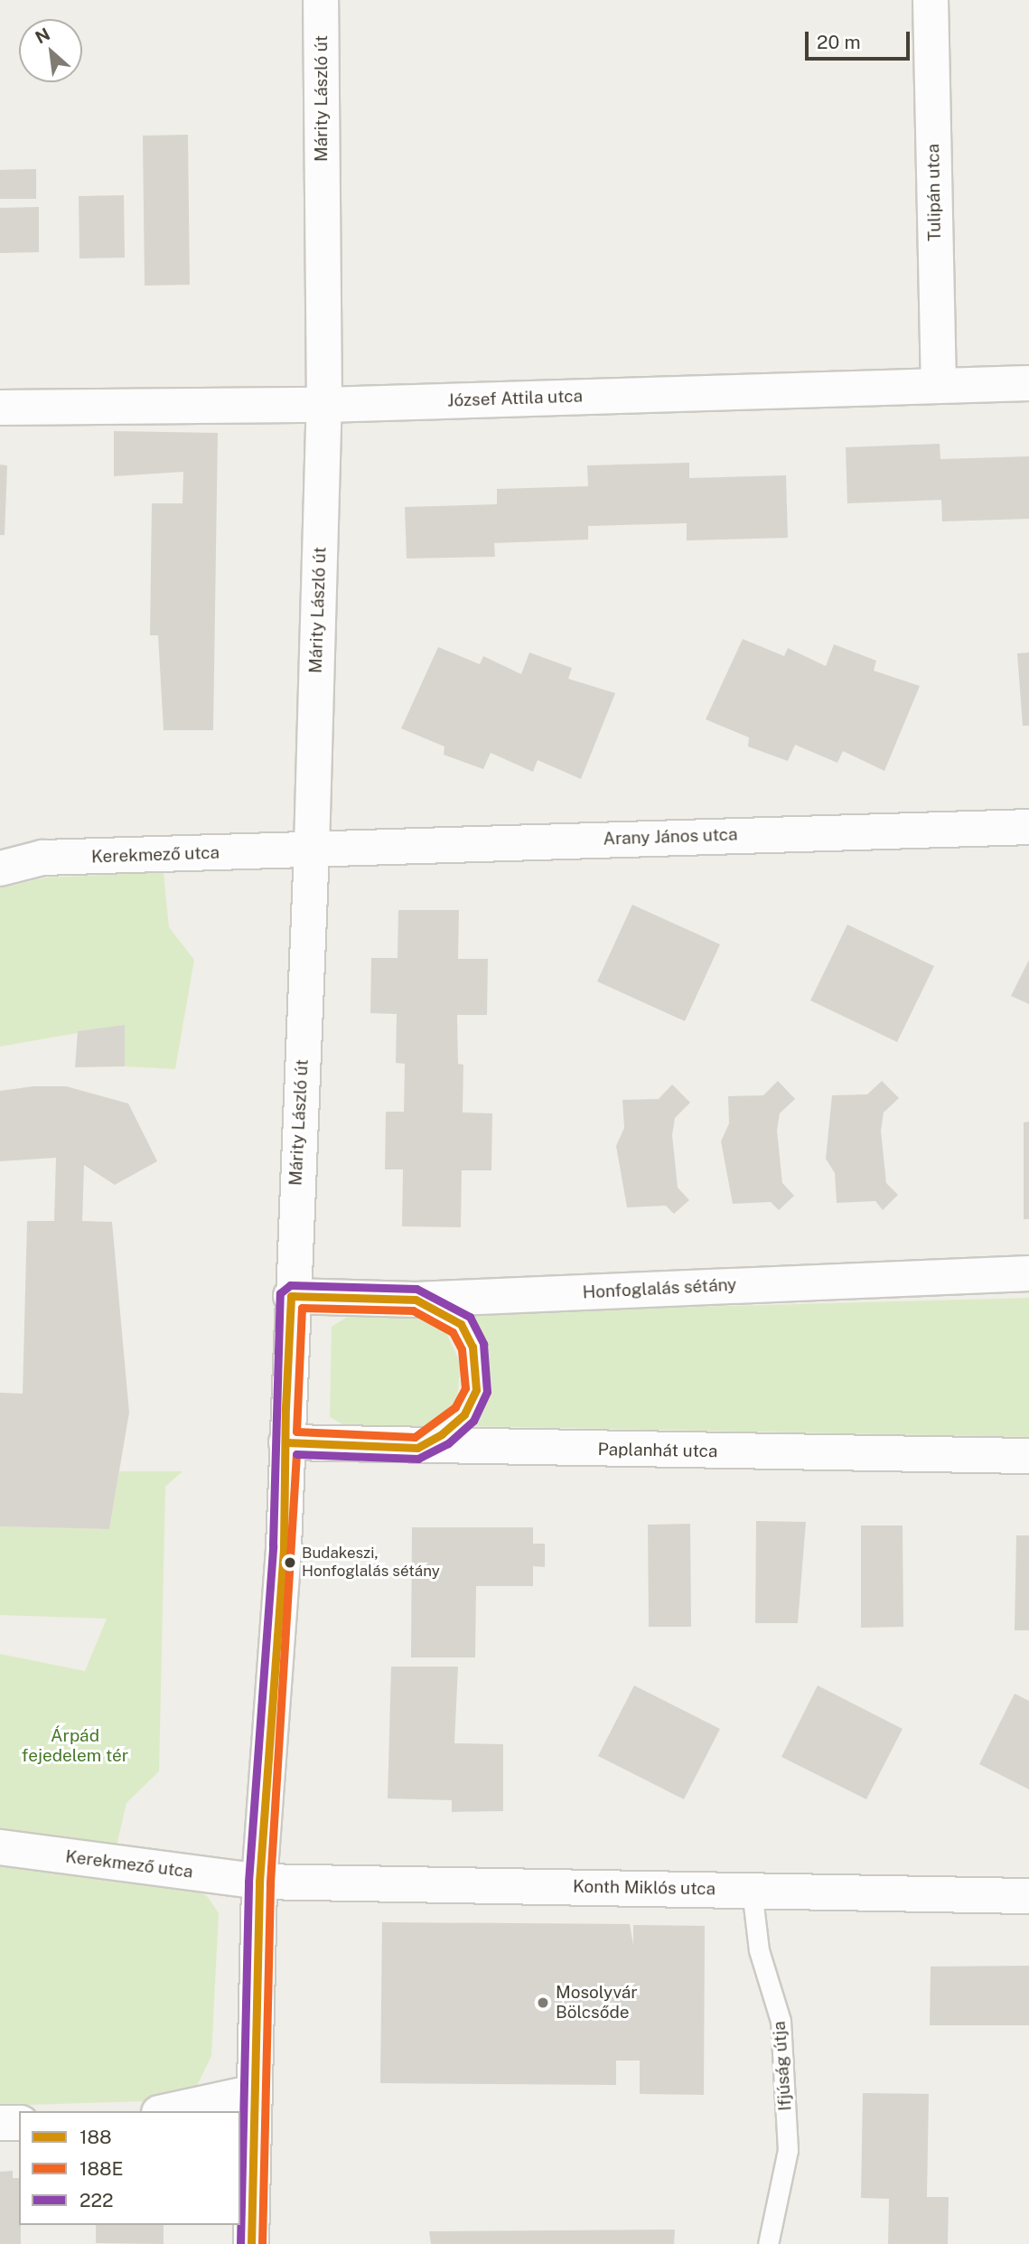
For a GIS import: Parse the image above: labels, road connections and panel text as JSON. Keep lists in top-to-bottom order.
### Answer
{
  "streets": {
    "street": [
      "Márity László út",
      "Tulipán utca",
      "József Attila utca",
      "Arany János utca",
      "Kerekmező utca",
      "Honfoglalás sétány",
      "Paplanhát utca",
      "Konth Miklós utca"
    ],
    "lane": ["Ifjúság útja"]
  },
  "crossings": [
    ["Márity László út", "József Attila utca"],
    ["Márity László út", "Arany János utca"],
    ["Márity László út", "Kerekmező utca"],
    ["Márity László út", "Honfoglalás sétány"],
    ["Márity László út", "Paplanhát utca"],
    ["Márity László út", "Konth Miklós utca"],
    ["Tulipán utca", "József Attila utca"],
    ["Arany János utca", "Kerekmező utca"],
    ["Kerekmező utca", "Konth Miklós utca"],
    ["Konth Miklós utca", "Ifjúság útja"]
  ],
  "parks": ["Árpád fejedelem tér"],
  "places": ["Budakeszi, Honfoglalás sétány", "Mosolyvár Bölcsőde"],
  "lines": ["transit line 222", "transit line 188", "transit line 188E"],
  "legend": ["188", "188E", "222"],
  "scale_bar": "20 m",
  "north": "top left"
}
